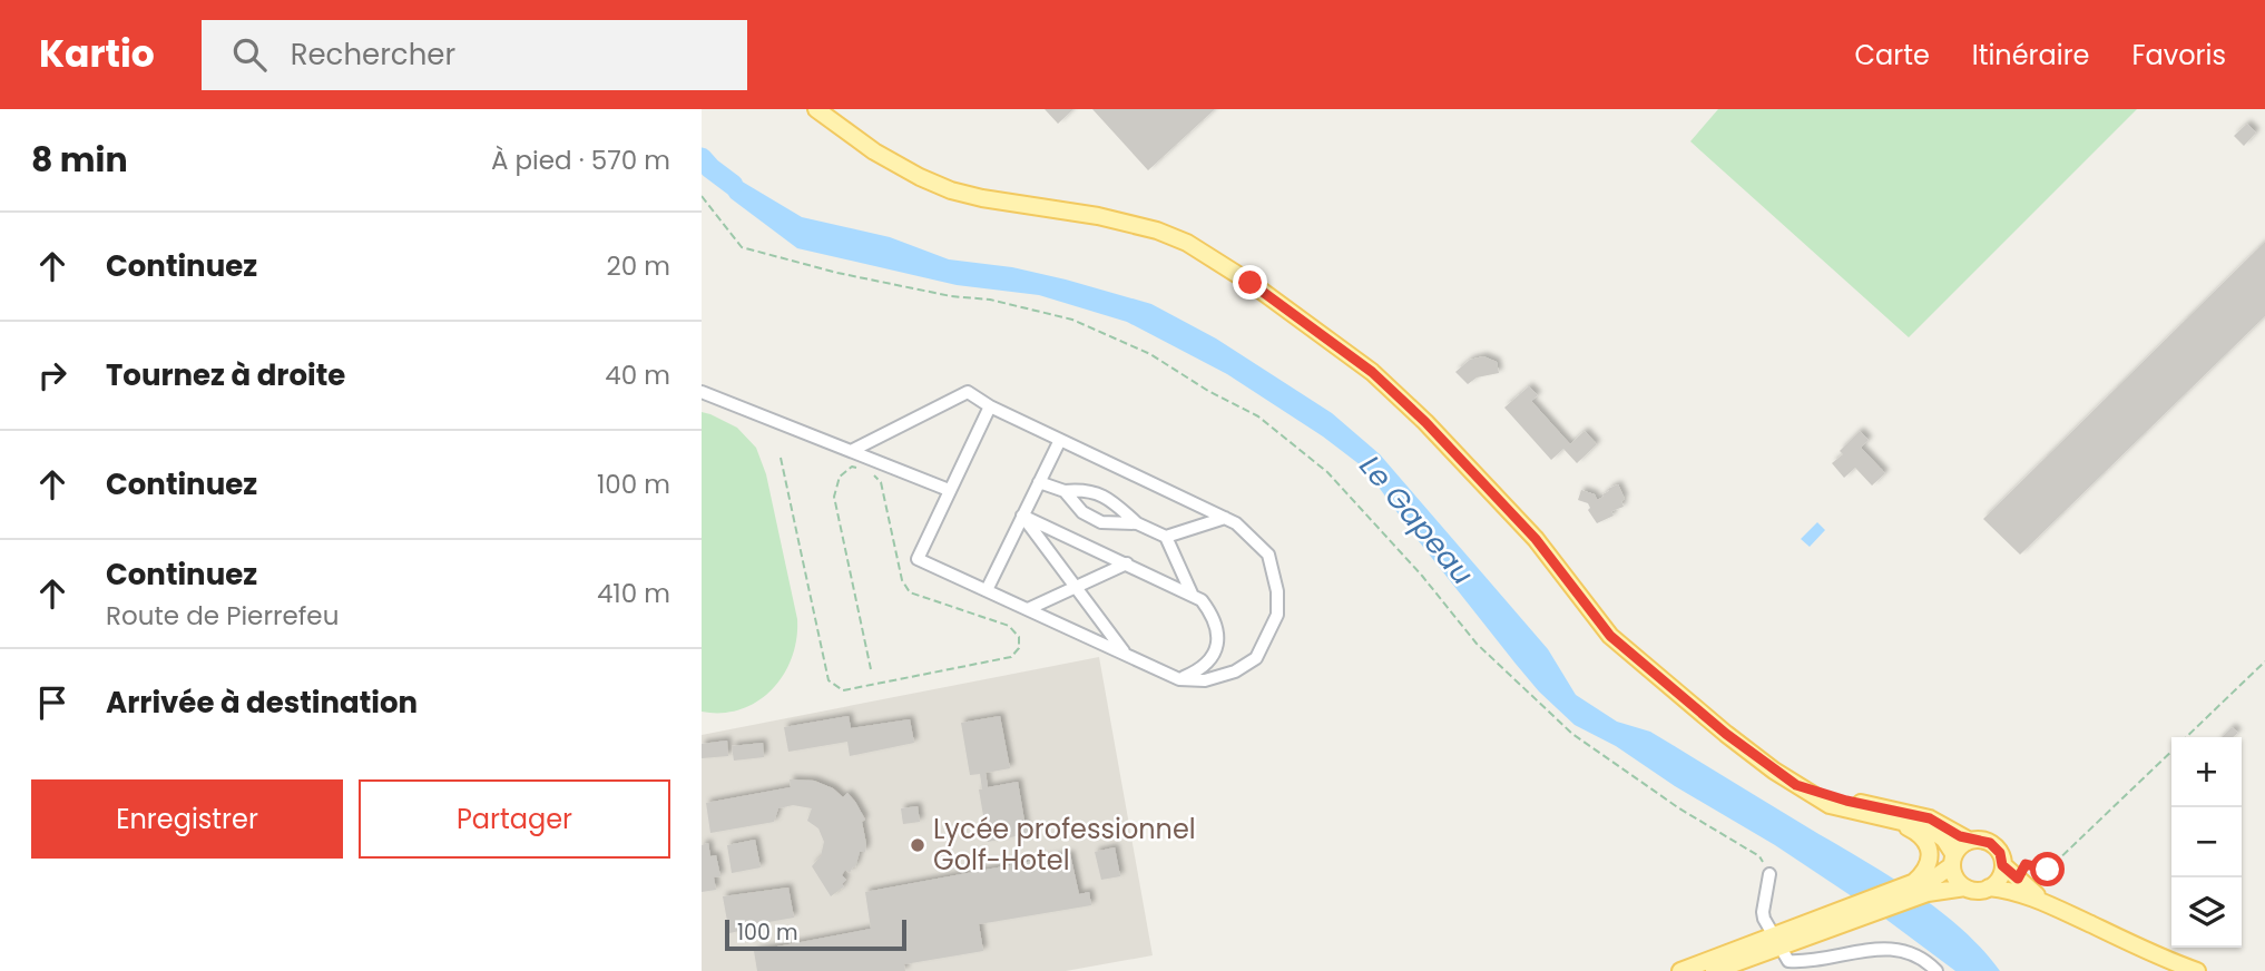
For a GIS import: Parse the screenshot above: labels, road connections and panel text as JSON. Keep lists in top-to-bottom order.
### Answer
{
  "water": ["Le Gapeau"],
  "places": ["Lycée professionnel Golf-Hotel"],
  "scale_bar": "100 m",
  "page": {
    "header": "Kartio",
    "search": "Rechercher",
    "nav": ["Carte", "Itinéraire", "Favoris"],
    "heading": ["8 min", "À pied · 570 m"],
    "list": [
      ["Continuez", "20 m"],
      ["Tournez à droite", "40 m"],
      ["Continuez", "100 m"],
      ["Continuez", "Route de Pierrefeu", "410 m"],
      "Arrivée à destination"
    ],
    "map_buttons": ["+", "−"],
    "buttons": ["Enregistrer", "Partager"],
    "scale": "100 m"
  }
}
